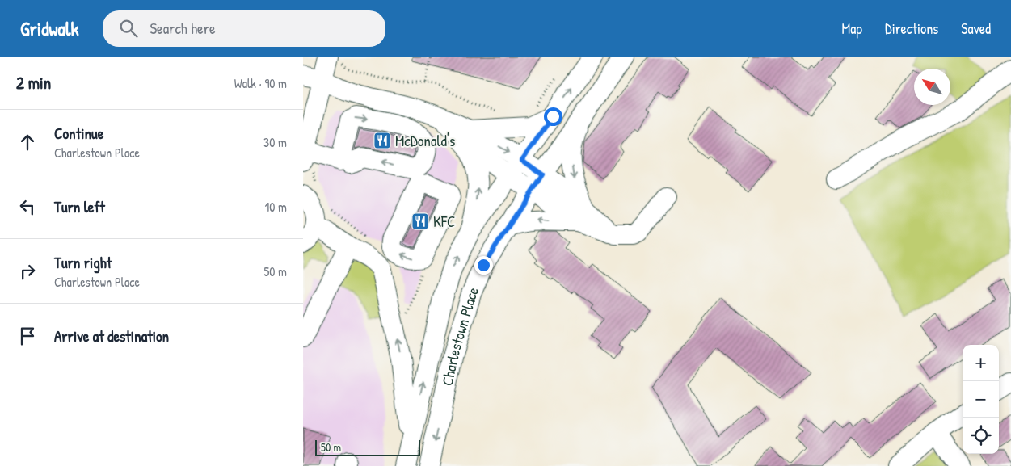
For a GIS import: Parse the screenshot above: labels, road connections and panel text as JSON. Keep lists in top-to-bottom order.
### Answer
{
  "streets": {
    "street": ["Charlestown Place"]
  },
  "places": {
    "restaurant": ["McDonald's", "KFC"]
  },
  "scale_bar": "50 m",
  "north": "top left",
  "page": {
    "header": "Gridwalk",
    "search": "Search here",
    "nav": ["Map", "Directions", "Saved"],
    "heading": ["2 min", "Walk · 90 m"],
    "list": [
      ["Continue", "Charlestown Place", "30 m"],
      ["Turn left", "10 m"],
      ["Turn right", "Charlestown Place", "50 m"],
      "Arrive at destination"
    ],
    "map_buttons": ["+", "−"],
    "scale": "50 m"
  }
}
